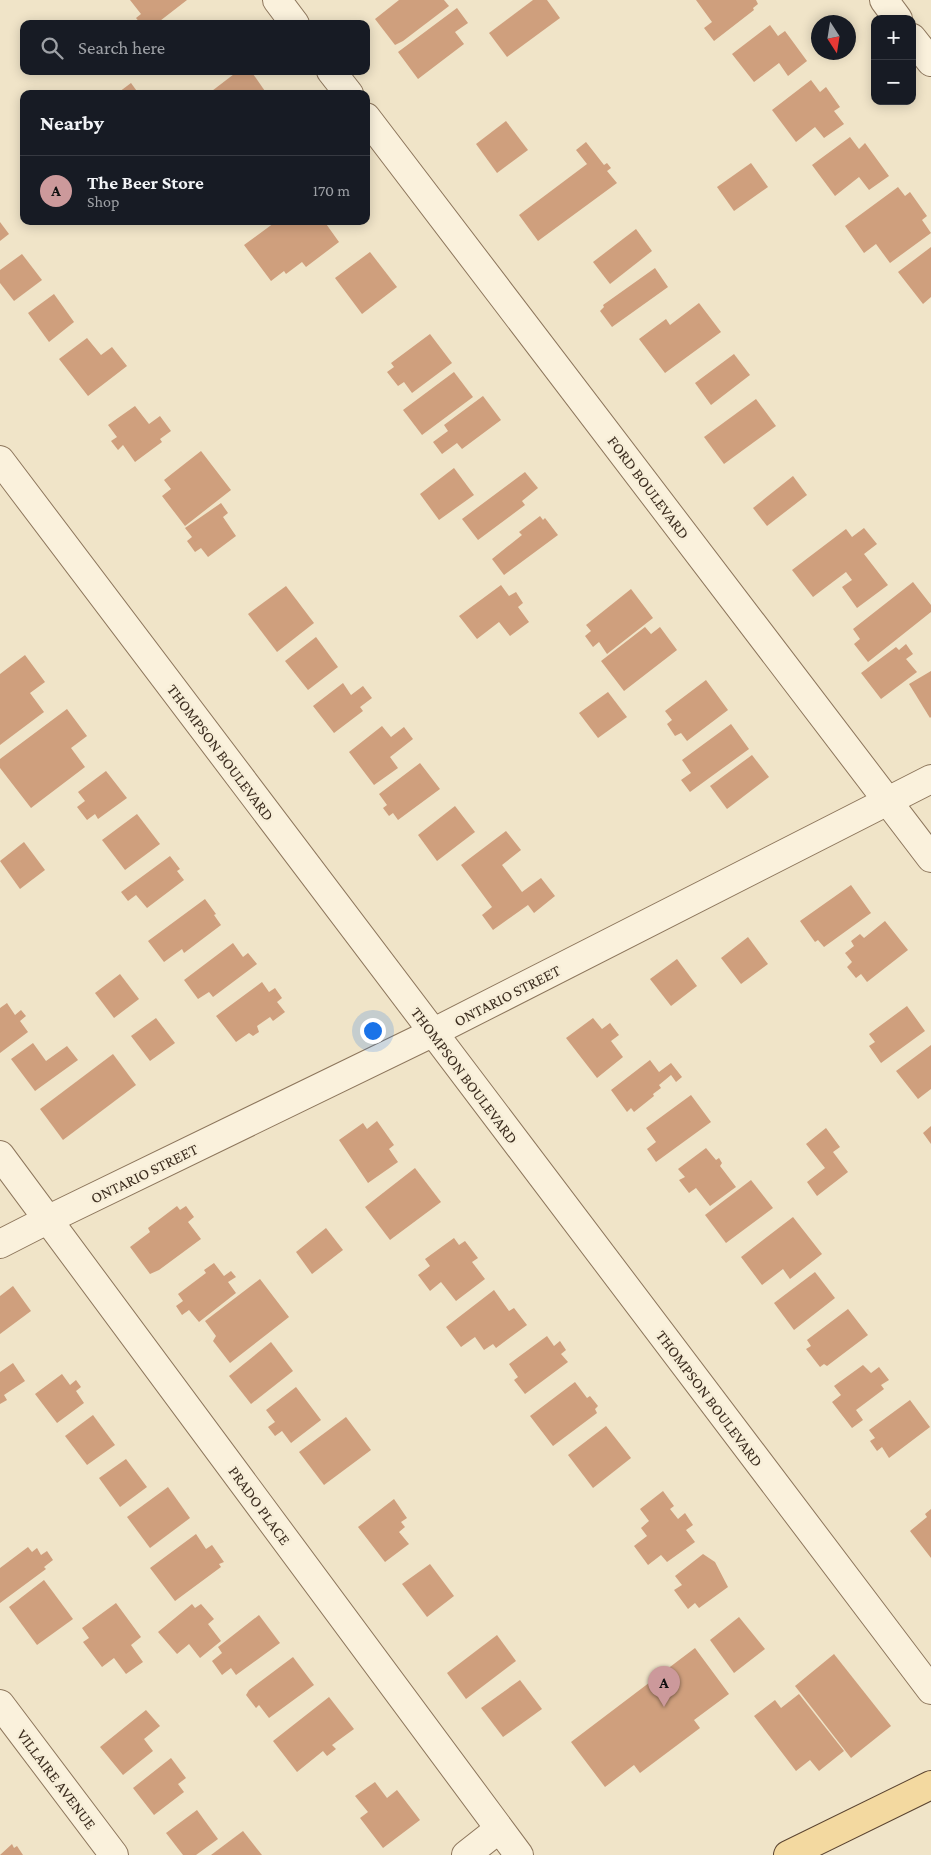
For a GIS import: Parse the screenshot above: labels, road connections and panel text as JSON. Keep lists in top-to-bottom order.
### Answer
{
  "streets": {
    "street": [
      "FORD BOULEVARD",
      "THOMPSON BOULEVARD",
      "ONTARIO STREET",
      "PRADO PLACE",
      "VILLAIRE AVENUE"
    ]
  },
  "crossings": [
    ["FORD BOULEVARD", "ONTARIO STREET"],
    ["THOMPSON BOULEVARD", "ONTARIO STREET"],
    ["ONTARIO STREET", "PRADO PLACE"]
  ],
  "north": "bottom",
  "page": {
    "map_buttons": ["+", "−"],
    "search": "Search here",
    "heading": "Nearby",
    "list": [
      {
        "mark": "A",
        "name": "The Beer Store",
        "note": "Shop",
        "value": "170 m"
      }
    ],
    "pins": "A"
  }
}
